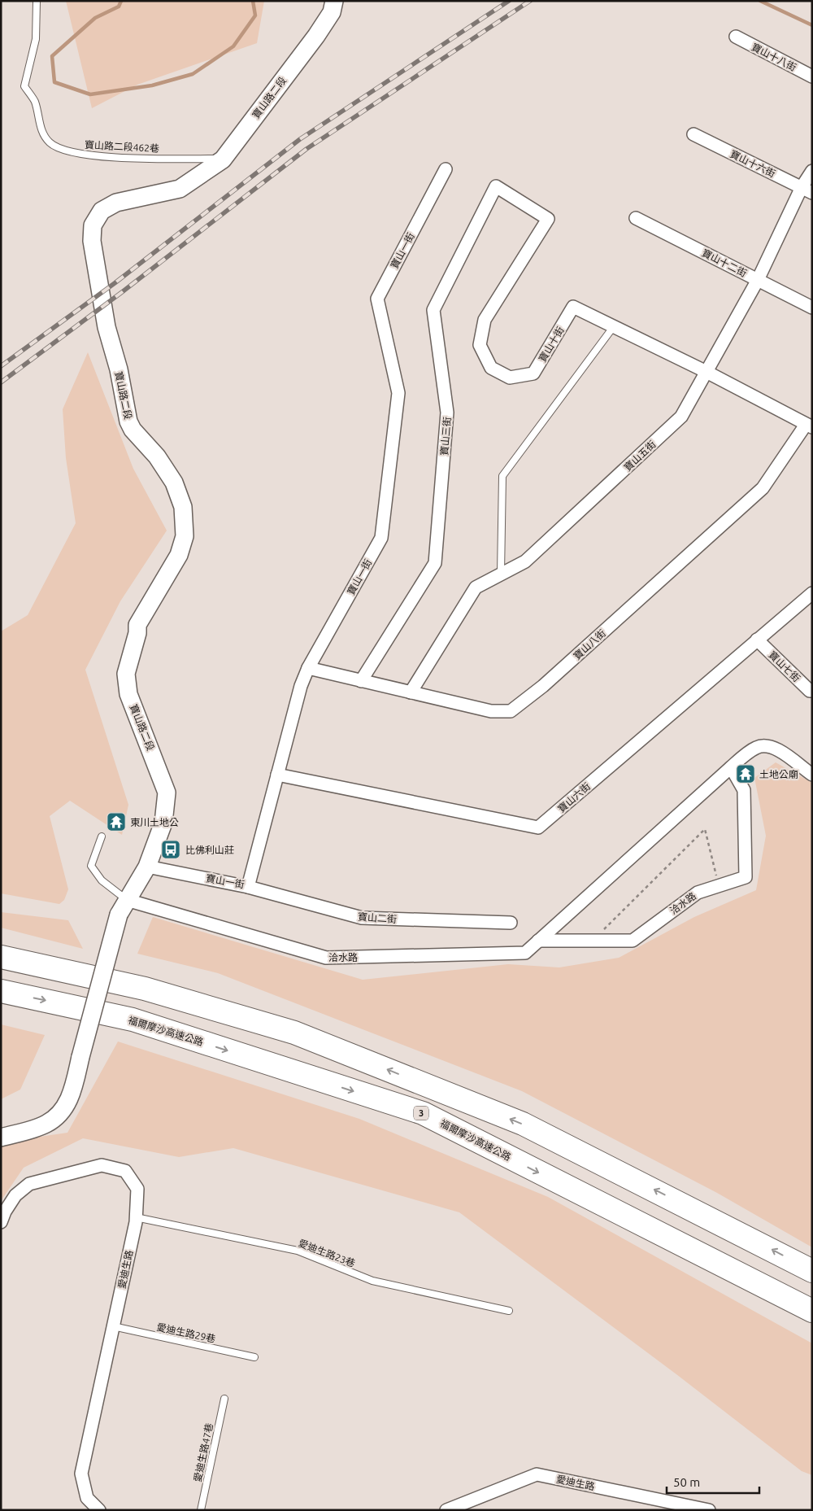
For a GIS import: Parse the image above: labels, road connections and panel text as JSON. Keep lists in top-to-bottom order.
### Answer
{
  "streets": {
    "highway": ["福爾摩沙高速公路", "3"],
    "street": [
      "寶山十八街",
      "寶山路二段",
      "寶山十六街",
      "寶山一街",
      "寶山十二街",
      "寶山十街",
      "寶山三街",
      "寶山五街",
      "寶山八街",
      "寶山七街",
      "寶山六街",
      "洽水路",
      "寶山二街",
      "愛迪生路"
    ],
    "lane": [
      "寶山路二段462巷",
      "愛迪生路23巷",
      "愛迪生路29巷",
      "愛迪生路47巷"
    ]
  },
  "crossings": [
    ["寶山路二段", "寶山路二段462巷"],
    ["寶山路二段", "寶山一街"],
    ["寶山路二段", "洽水路"],
    ["寶山十六街", "寶山五街"],
    ["寶山一街", "寶山八街"],
    ["寶山一街", "寶山六街"],
    ["寶山一街", "寶山二街"],
    ["寶山十二街", "寶山五街"],
    ["寶山十街", "寶山三街"],
    ["寶山十街", "寶山五街"],
    ["寶山十街", "寶山八街"],
    ["寶山三街", "寶山八街"],
    ["寶山五街", "寶山八街"],
    ["寶山七街", "寶山六街"],
    ["愛迪生路23巷", "愛迪生路"],
    ["愛迪生路", "愛迪生路29巷"]
  ],
  "places": {
    "temple": ["土地公廟", "東川土地公"],
    "bus stop": ["比佛利山莊"]
  },
  "scale_bar": "50 m"
}
